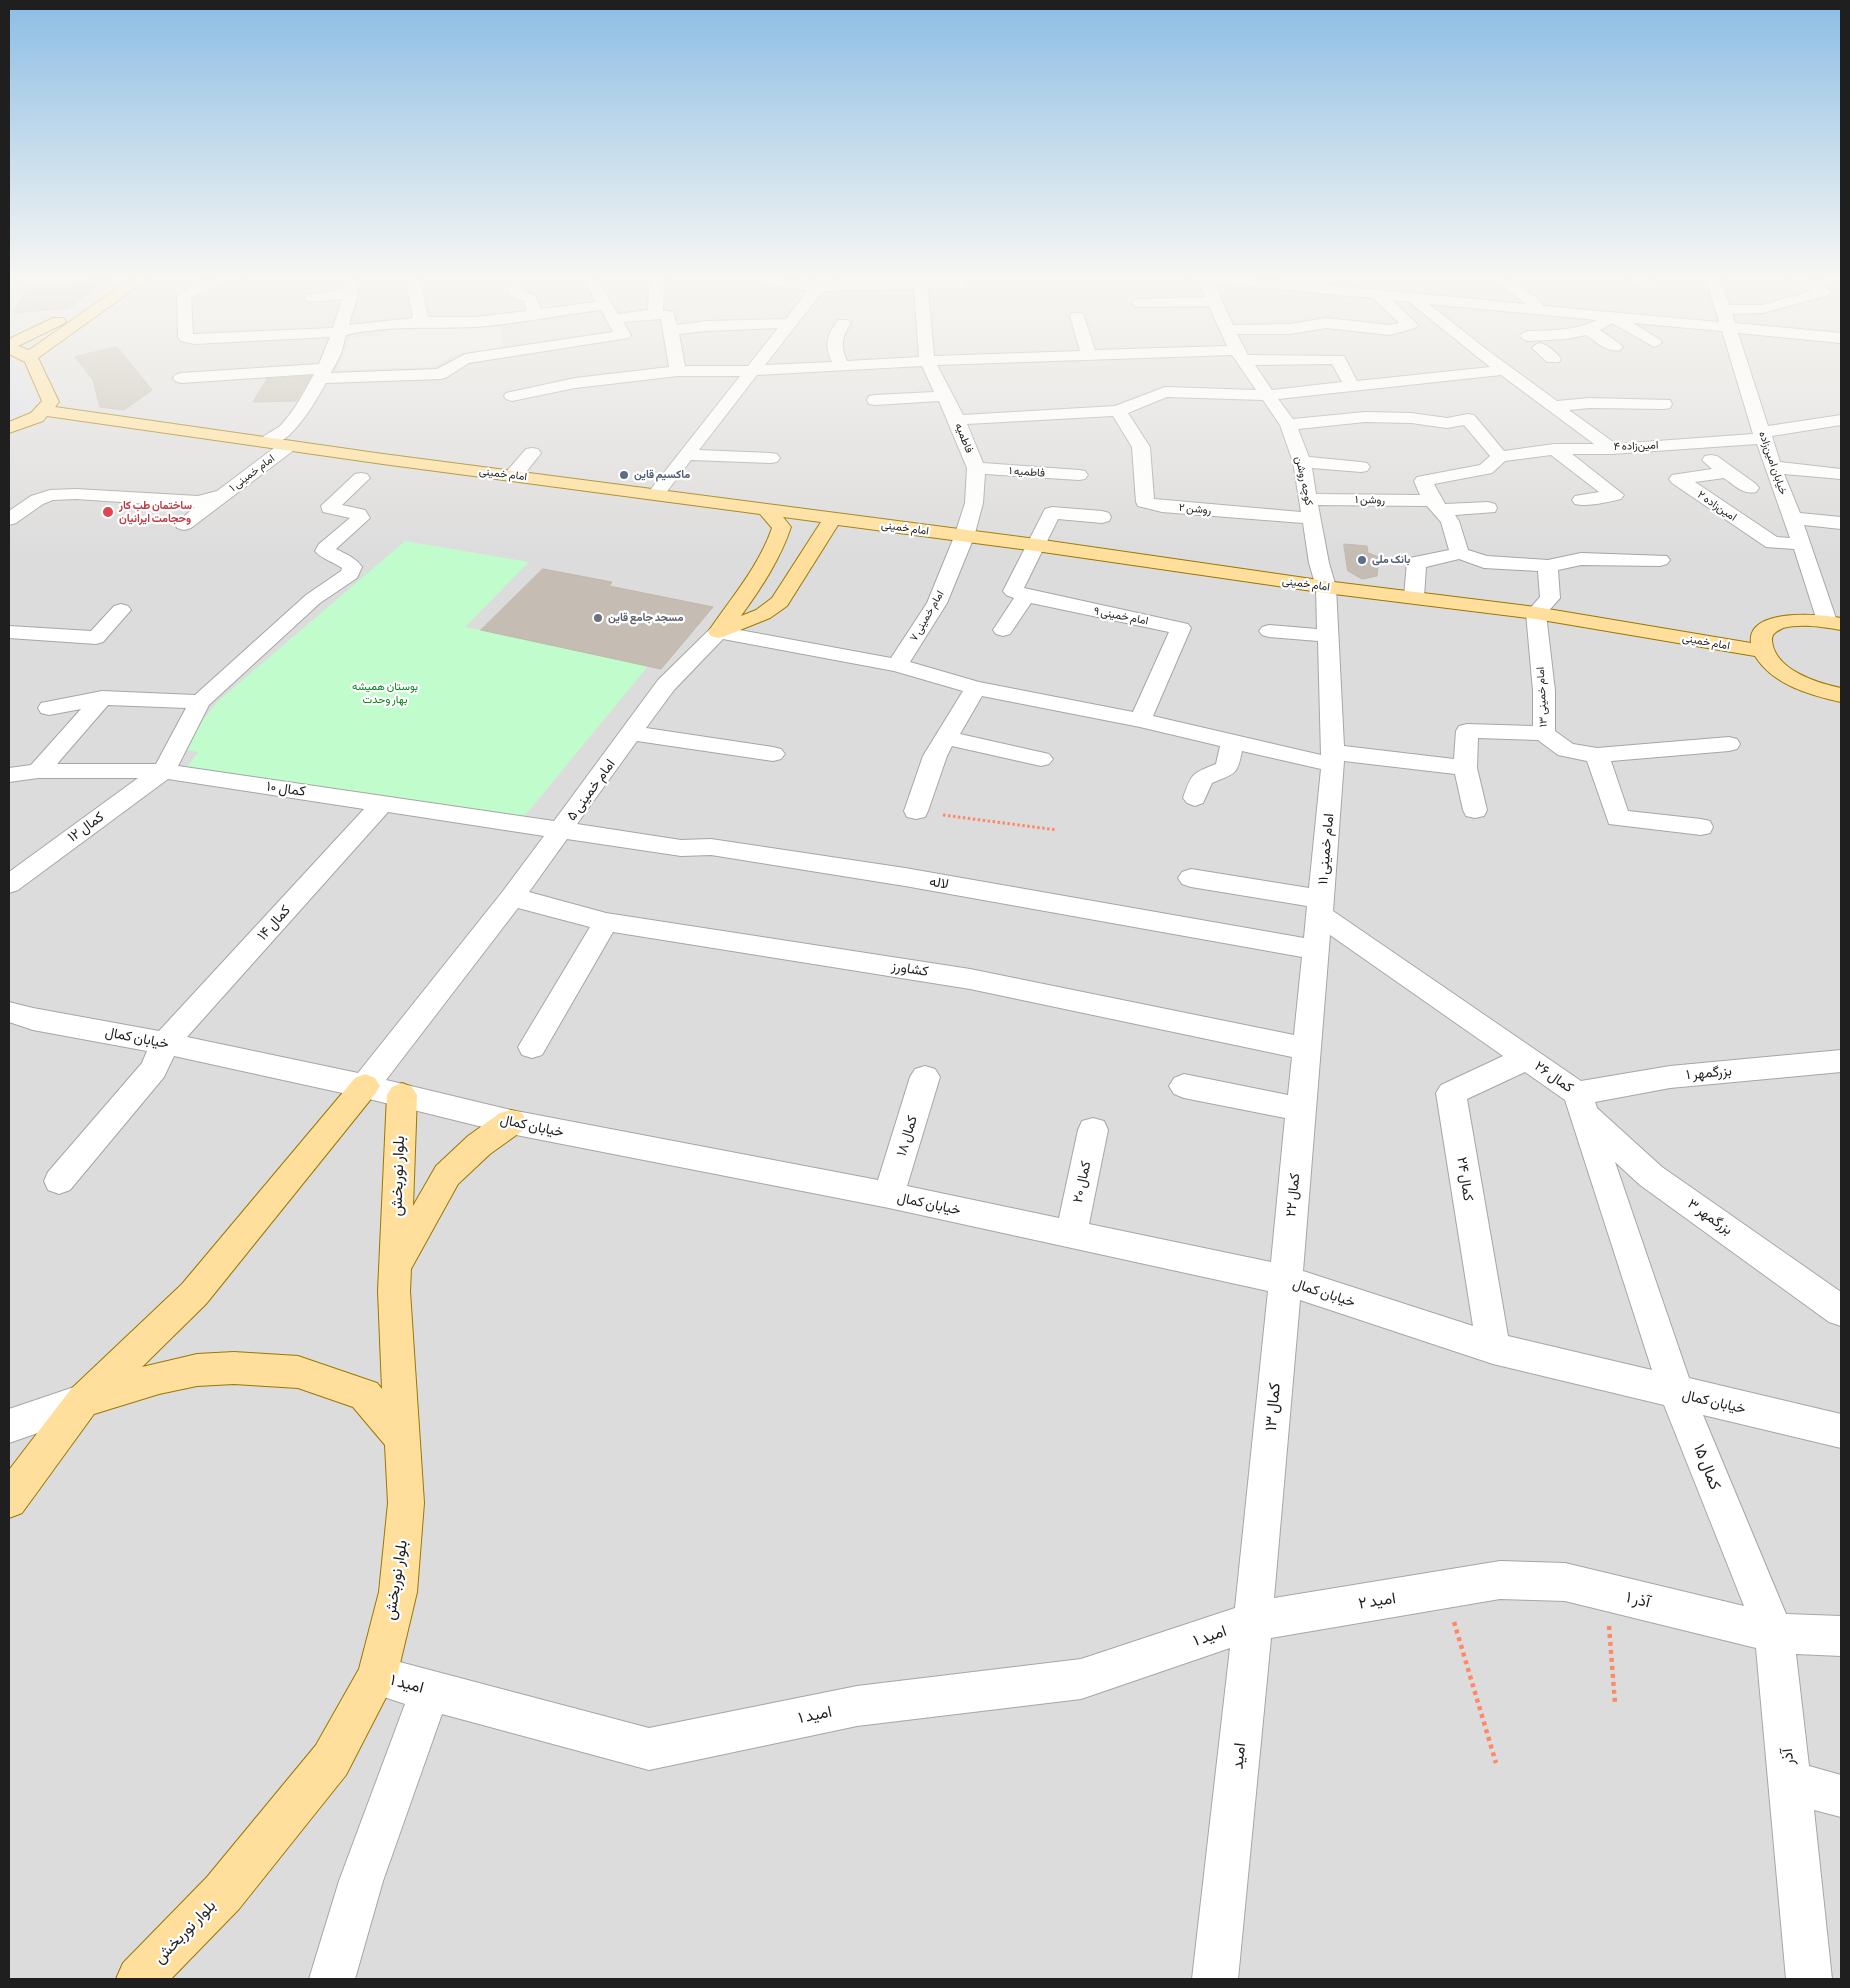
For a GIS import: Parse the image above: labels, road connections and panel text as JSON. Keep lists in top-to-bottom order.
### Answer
{
  "streets": {
    "main road": ["امام خمینی", "امام خمینی ۵", "بلوار نوربخش"],
    "street": [
      "فاطمیه",
      "امین‌زاده ۴",
      "خیابان امین‌زاده",
      "فاطمیه ۱",
      "امام خمینی ۱",
      "کوچه روشن",
      "روشن ۱",
      "امین‌زاده ۲",
      "روشن ۲",
      "امام خمینی ۷",
      "امام خمینی ۹",
      "امام خمینی ۱۳",
      "کمال ۱۰",
      "کمال ۱۲",
      "امام خمینی ۱۱",
      "لاله",
      "کمال ۱۴",
      "کشاورز",
      "خیابان کمال",
      "بزرگمهر ۱",
      "کمال ۲۶",
      "کمال ۱۸",
      "کمال ۲۴",
      "کمال ۲۰",
      "کمال ۲۲",
      "بزرگمهر ۳",
      "کمال ۱۳",
      "کمال ۱۵",
      "آذر ۱",
      "امید ۲",
      "امید ۱",
      "امید",
      "آذر"
    ]
  },
  "crossings": [
    ["فاطمیه", "فاطمیه ۱"],
    ["فاطمیه", "امام خمینی ۷"],
    ["امین‌زاده ۴", "خیابان امین‌زاده"],
    ["خیابان امین‌زاده", "امین‌زاده ۲"],
    ["فاطمیه ۱", "امام خمینی ۷"],
    ["امام خمینی ۱", "امام خمینی"],
    ["امام خمینی", "کوچه روشن"],
    ["امام خمینی", "امام خمینی ۷"],
    ["امام خمینی", "امام خمینی ۱۳"],
    ["امام خمینی", "امام خمینی ۵"],
    ["امام خمینی", "امام خمینی ۱۱"],
    ["کوچه روشن", "روشن ۱"],
    ["کوچه روشن", "روشن ۲"],
    ["کوچه روشن", "امام خمینی ۱۱"],
    ["کمال ۱۰", "امام خمینی ۵"],
    ["کمال ۱۰", "کمال ۱۲"],
    ["کمال ۱۰", "لاله"],
    ["کمال ۱۰", "کمال ۱۴"],
    ["امام خمینی ۵", "لاله"],
    ["امام خمینی ۵", "کشاورز"],
    ["امام خمینی ۵", "خیابان کمال"],
    ["امام خمینی ۱۱", "لاله"],
    ["امام خمینی ۱۱", "کشاورز"],
    ["امام خمینی ۱۱", "کمال ۲۶"],
    ["امام خمینی ۱۱", "کمال ۲۲"],
    ["کمال ۱۴", "خیابان کمال"],
    ["خیابان کمال", "کمال ۱۸"],
    ["خیابان کمال", "بلوار نوربخش"],
    ["خیابان کمال", "کمال ۲۴"],
    ["خیابان کمال", "کمال ۲۰"],
    ["خیابان کمال", "کمال ۲۲"],
    ["خیابان کمال", "کمال ۱۳"],
    ["خیابان کمال", "کمال ۱۵"],
    ["بزرگمهر ۱", "کمال ۲۶"],
    ["بزرگمهر ۱", "بزرگمهر ۳"],
    ["کمال ۲۶", "کمال ۲۴"],
    ["کمال ۲۶", "بزرگمهر ۳"],
    ["بلوار نوربخش", "امید ۱"],
    ["کمال ۲۲", "کمال ۱۳"],
    ["کمال ۱۳", "امید"],
    ["کمال ۱۵", "آذر"],
    ["آذر ۱", "امید ۲"],
    ["آذر ۱", "آذر"],
    ["امید ۲", "امید ۱"],
    ["امید ۲", "امید"],
    ["امید ۱", "امید"]
  ],
  "parks": ["بوستان همیشه بهار وحدت"],
  "places": [
    "ماکسیم قاین",
    "ساختمان طب کار و‌حجامت ایرانیان",
    "بانک ملی",
    "مسجد جامع قاین"
  ]
}
